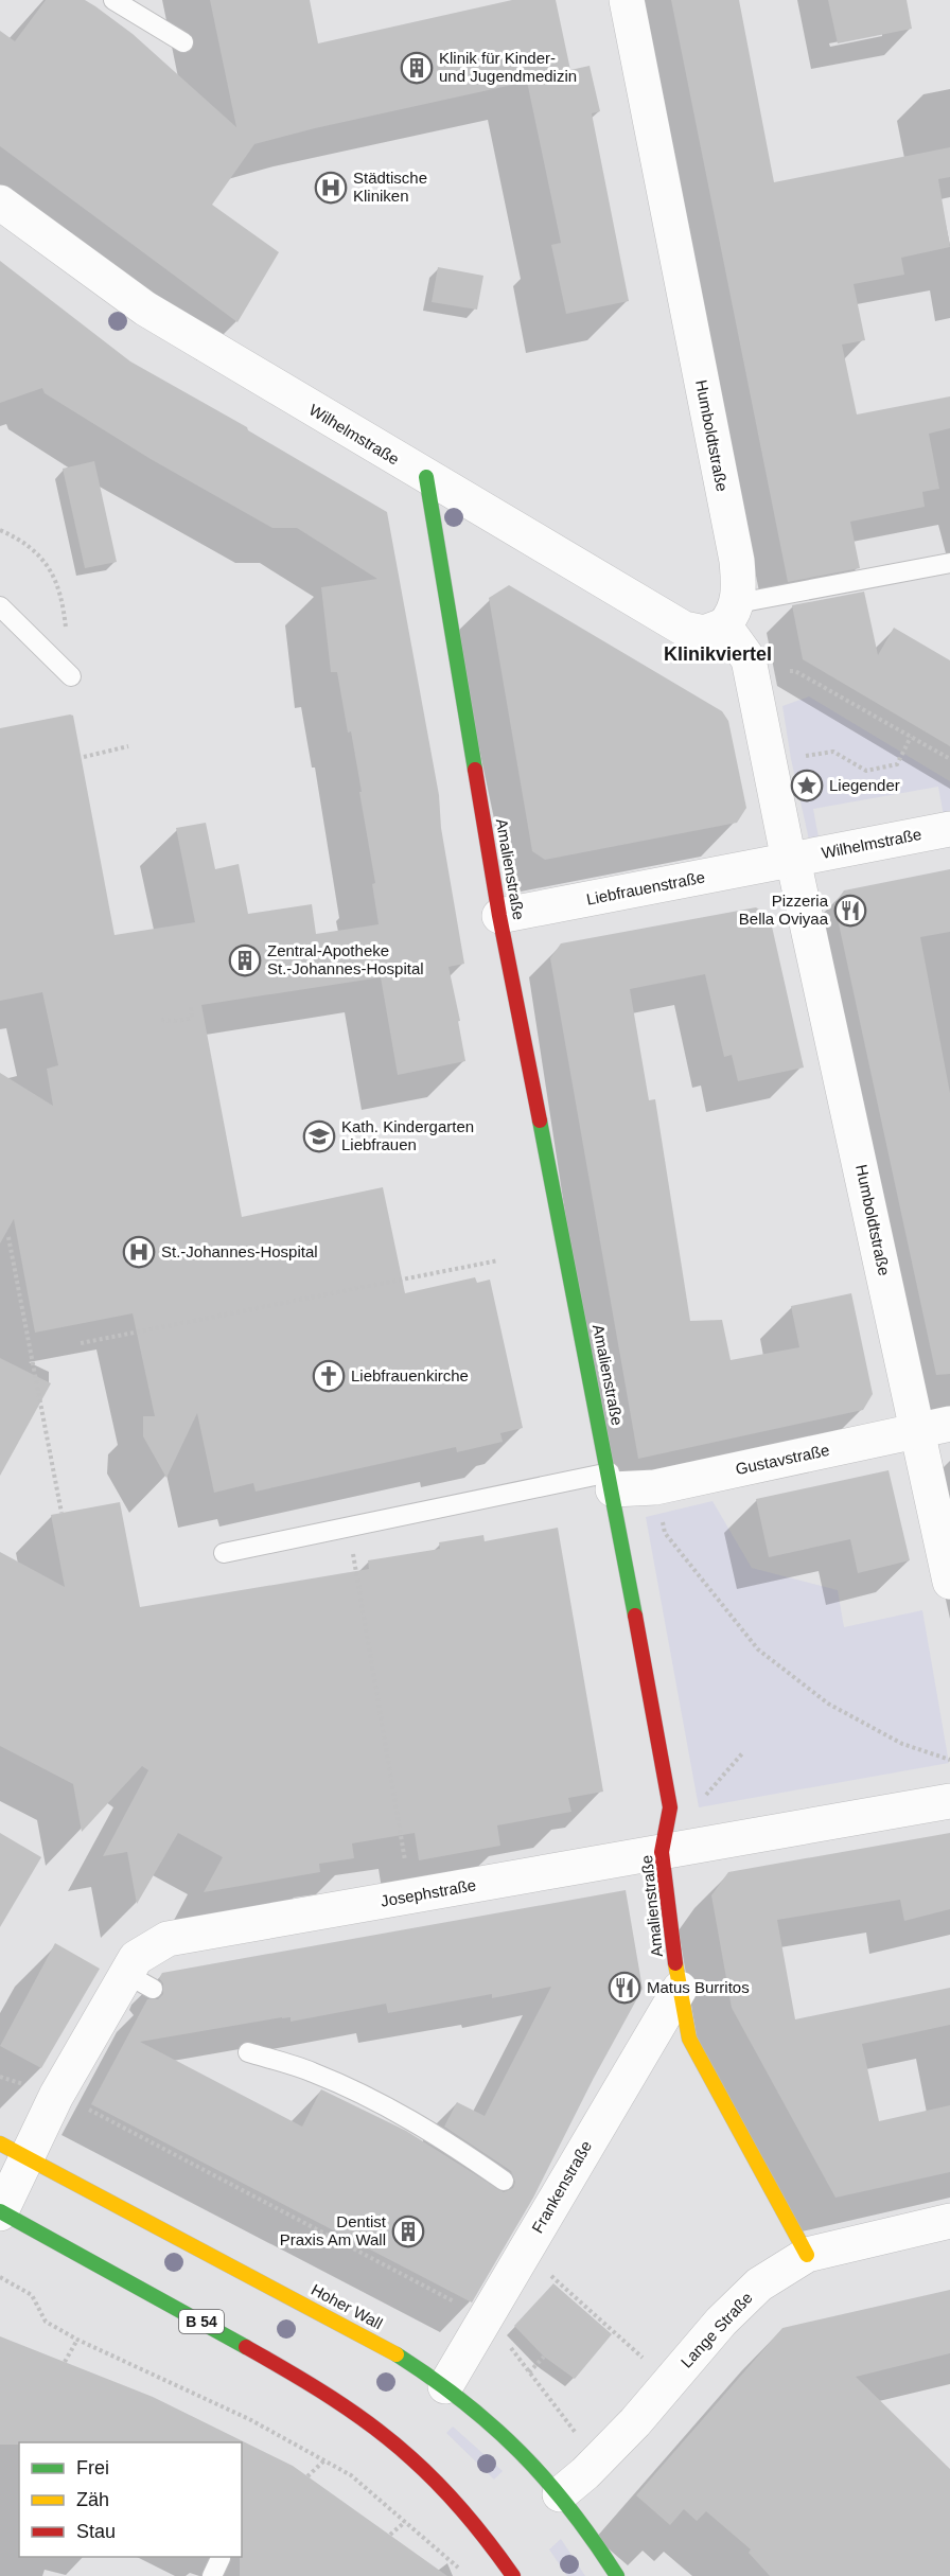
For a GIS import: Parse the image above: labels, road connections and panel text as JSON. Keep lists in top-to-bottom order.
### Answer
{
  "streets": {
    "street": [
      "Wilhelmstraße",
      "Humboldtstraße",
      "Amalienstraße",
      "Liebfrauenstraße",
      "Gustavstraße",
      "Josephstraße",
      "Frankenstraße",
      "Hoher Wall",
      "B 54",
      "Lange Straße"
    ]
  },
  "crossings": [
    ["Wilhelmstraße", "Humboldtstraße"],
    ["Wilhelmstraße", "Amalienstraße"],
    ["Wilhelmstraße", "Liebfrauenstraße"],
    ["Humboldtstraße", "Liebfrauenstraße"],
    ["Humboldtstraße", "Gustavstraße"],
    ["Amalienstraße", "Liebfrauenstraße"],
    ["Amalienstraße", "Gustavstraße"],
    ["Amalienstraße", "Josephstraße"],
    ["Amalienstraße", "Frankenstraße"],
    ["Amalienstraße", "Lange Straße"],
    ["Josephstraße", "Hoher Wall"],
    ["Josephstraße", "B 54"],
    ["Frankenstraße", "Hoher Wall"],
    ["Hoher Wall", "Lange Straße"]
  ],
  "districts": ["Klinikviertel"],
  "places": {
    "building": ["Klinik für Kinder- und Jugendmedizin", "Zentral-Apotheke St.-Johannes-Hospital", "Dentist Praxis Am Wall"],
    "hospital": ["Städtische Kliniken", "St.-Johannes-Hospital"],
    "place": ["Liegender"],
    "restaurant": ["Pizzeria Bella Oviyaa", "Matus Burritos"],
    "school or university": ["Kath. Kindergarten Liebfrauen"],
    "church": ["Liebfrauenkirche"]
  },
  "legend": ["Frei", "Zäh", "Stau"]
}
